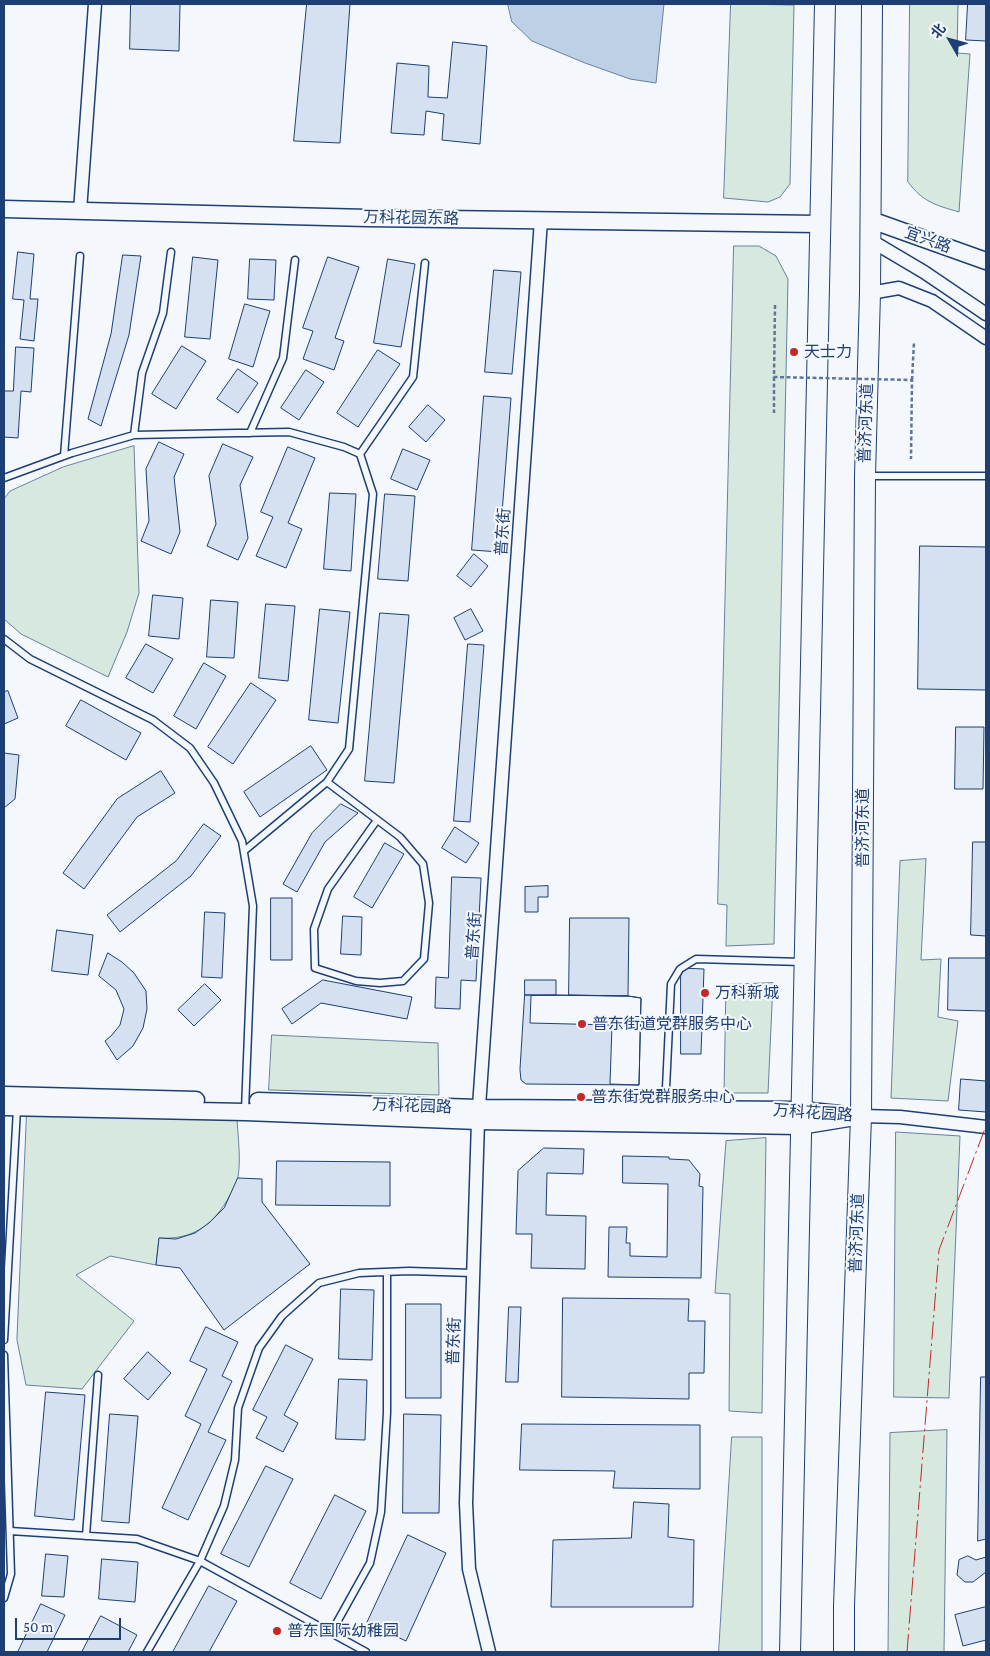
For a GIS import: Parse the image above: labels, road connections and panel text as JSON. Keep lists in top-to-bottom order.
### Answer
{
  "streets": {
    "main road": ["普济河东道"],
    "street": [
      "万科花园东路",
      "宜兴路",
      "普东街",
      "万科花园路"
    ]
  },
  "crossings": [
    ["万科花园东路", "普东街"],
    ["宜兴路", "普济河东道"],
    ["普济河东道", "万科花园路"],
    ["普东街", "万科花园路"]
  ],
  "places": [
    "天士力",
    "万科新城",
    "普东街道党群服务中心",
    "普东街党群服务中心",
    "普东国际幼稚园"
  ],
  "scale_bar": "50 m",
  "north": "top left"
}
